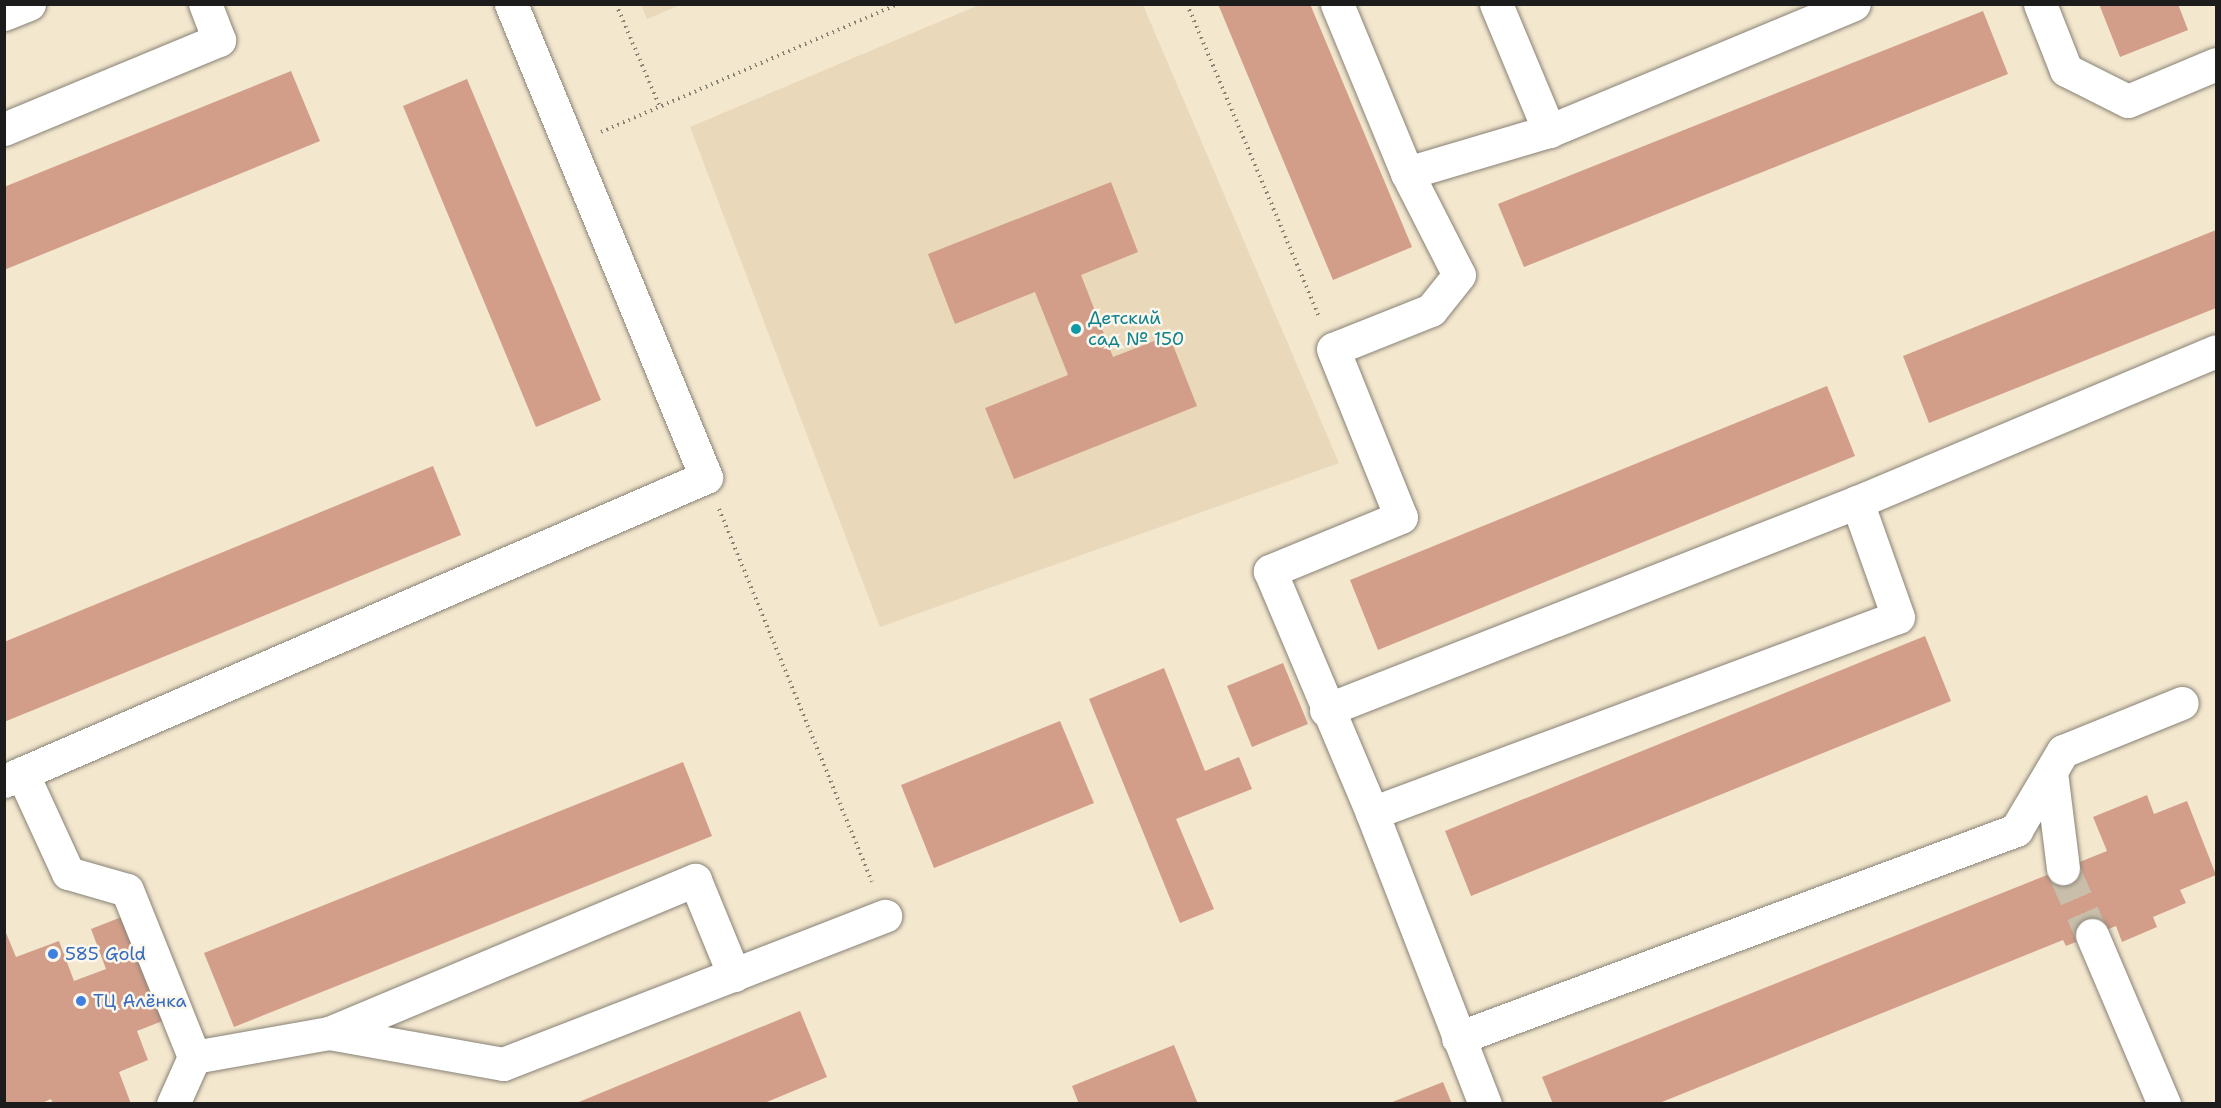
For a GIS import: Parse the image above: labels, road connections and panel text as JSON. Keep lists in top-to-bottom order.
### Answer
{
  "places": ["Детский сад № 150", "585 Gold", "ТЦ Алёнка"]
}
